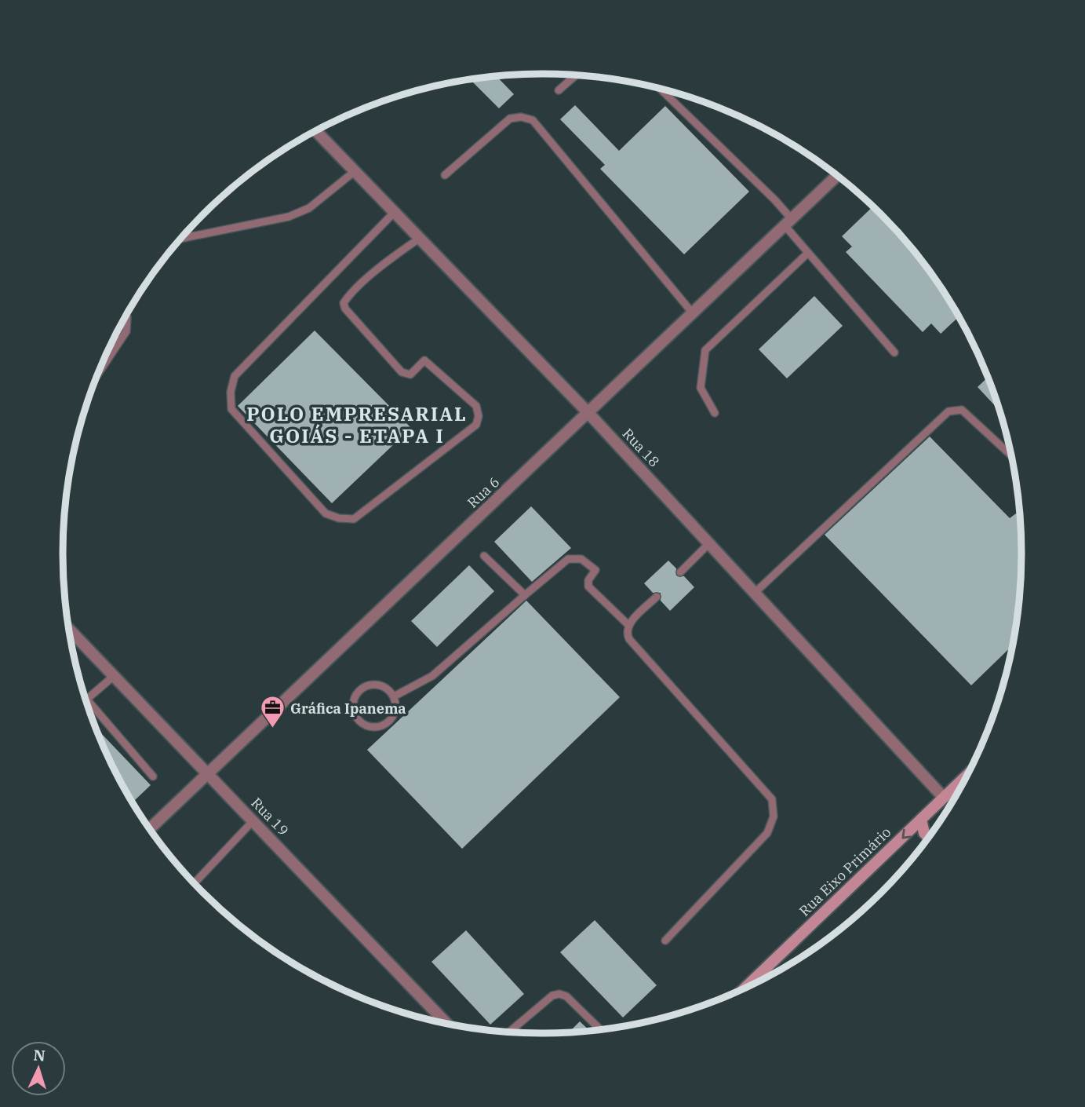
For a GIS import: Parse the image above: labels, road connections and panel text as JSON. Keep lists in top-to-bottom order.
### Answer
{
  "streets": {
    "street": [
      "Rua 18",
      "Rua 6",
      "Rua 19",
      "Rua Eixo Primário"
    ]
  },
  "crossings": [
    ["Rua 18", "Rua 6"],
    ["Rua 18", "Rua Eixo Primário"],
    ["Rua 6", "Rua 19"]
  ],
  "one_way": ["Rua Eixo Primário"],
  "districts": ["POLO EMPRESARIAL GOIÁS - ETAPA I"],
  "places": {
    "office": ["Gráfica Ipanema"]
  },
  "north": "top"
}
